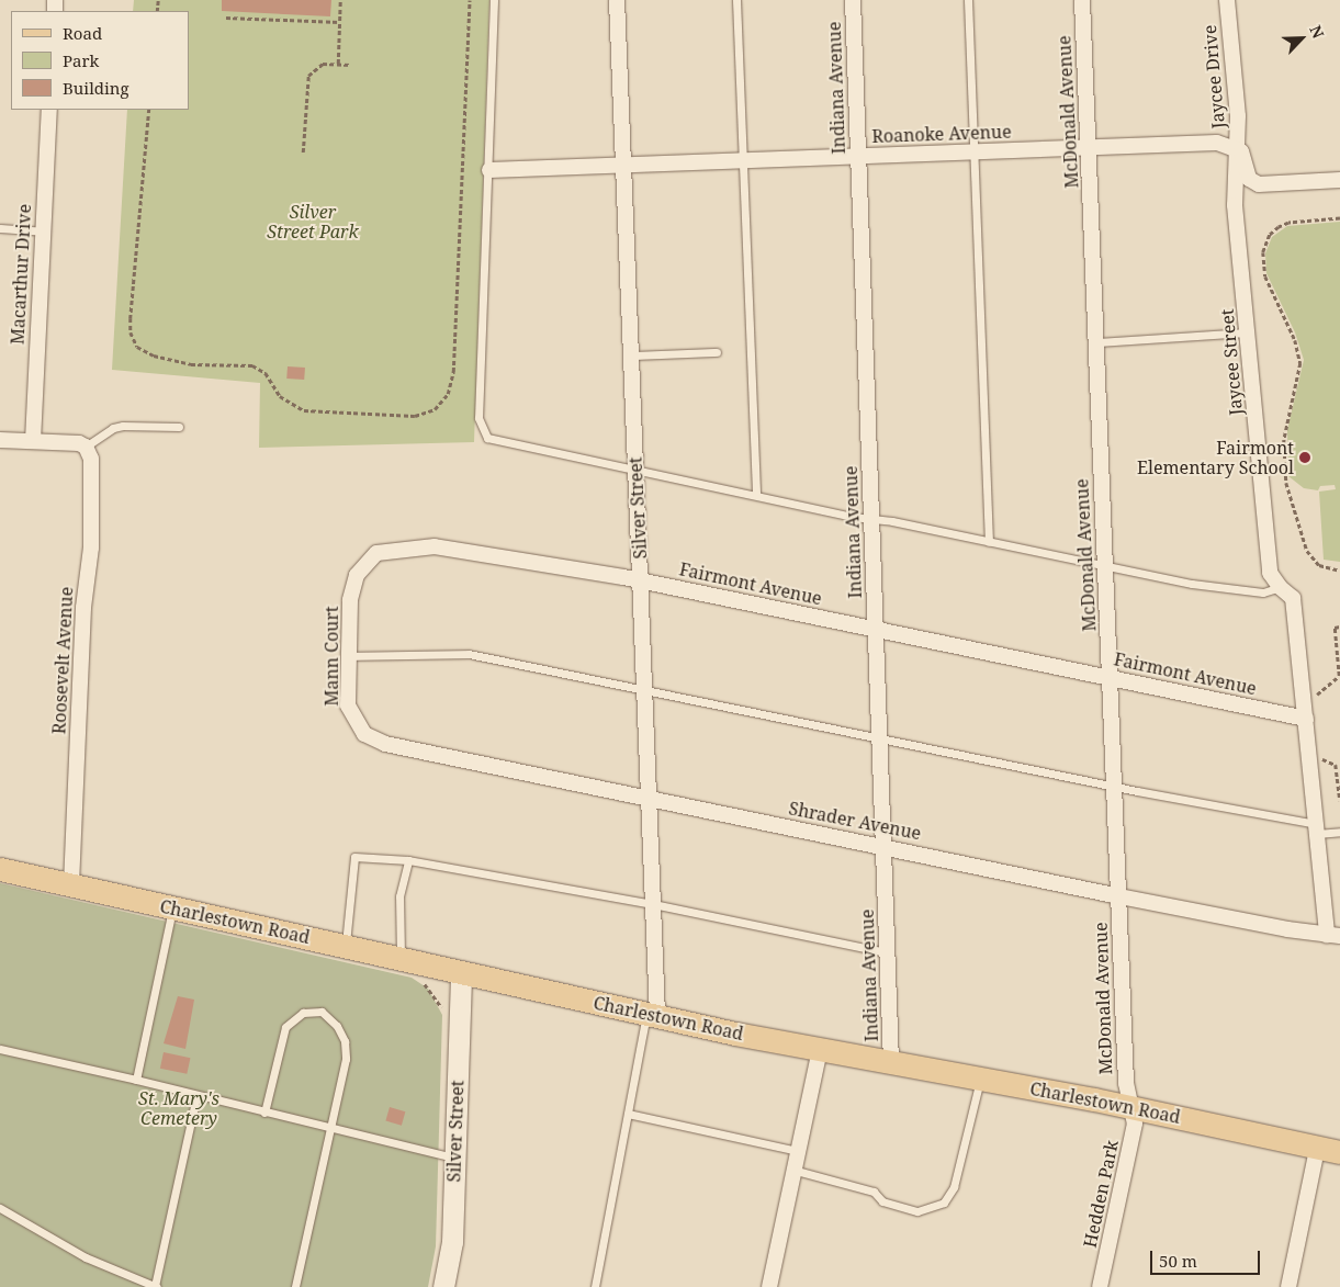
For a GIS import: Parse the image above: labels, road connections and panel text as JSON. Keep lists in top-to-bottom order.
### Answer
{
  "streets": {
    "main road": ["Silver Street", "Charlestown Road"],
    "street": [
      "Jaycee Drive",
      "Indiana Avenue",
      "McDonald Avenue",
      "Roanoke Avenue",
      "Macarthur Drive",
      "Jaycee Street",
      "Fairmont Avenue",
      "Mann Court",
      "Roosevelt Avenue",
      "Shrader Avenue",
      "Hedden Park"
    ]
  },
  "crossings": [
    ["Jaycee Drive", "Roanoke Avenue"],
    ["Jaycee Drive", "Jaycee Street"],
    ["Indiana Avenue", "Roanoke Avenue"],
    ["Indiana Avenue", "Fairmont Avenue"],
    ["Indiana Avenue", "Shrader Avenue"],
    ["Indiana Avenue", "Charlestown Road"],
    ["McDonald Avenue", "Roanoke Avenue"],
    ["McDonald Avenue", "Fairmont Avenue"],
    ["McDonald Avenue", "Shrader Avenue"],
    ["McDonald Avenue", "Charlestown Road"],
    ["McDonald Avenue", "Hedden Park"],
    ["Roanoke Avenue", "Jaycee Street"],
    ["Roanoke Avenue", "Silver Street"],
    ["Jaycee Street", "Fairmont Avenue"],
    ["Jaycee Street", "Shrader Avenue"],
    ["Silver Street", "Fairmont Avenue"],
    ["Silver Street", "Shrader Avenue"],
    ["Silver Street", "Charlestown Road"],
    ["Fairmont Avenue", "Mann Court"],
    ["Mann Court", "Shrader Avenue"],
    ["Roosevelt Avenue", "Charlestown Road"],
    ["Charlestown Road", "Hedden Park"]
  ],
  "parks": ["Silver Street Park", "St. Mary's Cemetery"],
  "places": ["Fairmont Elementary School"],
  "legend": ["Road", "Park", "Building"],
  "scale_bar": "50 m",
  "north": "top right"
}
